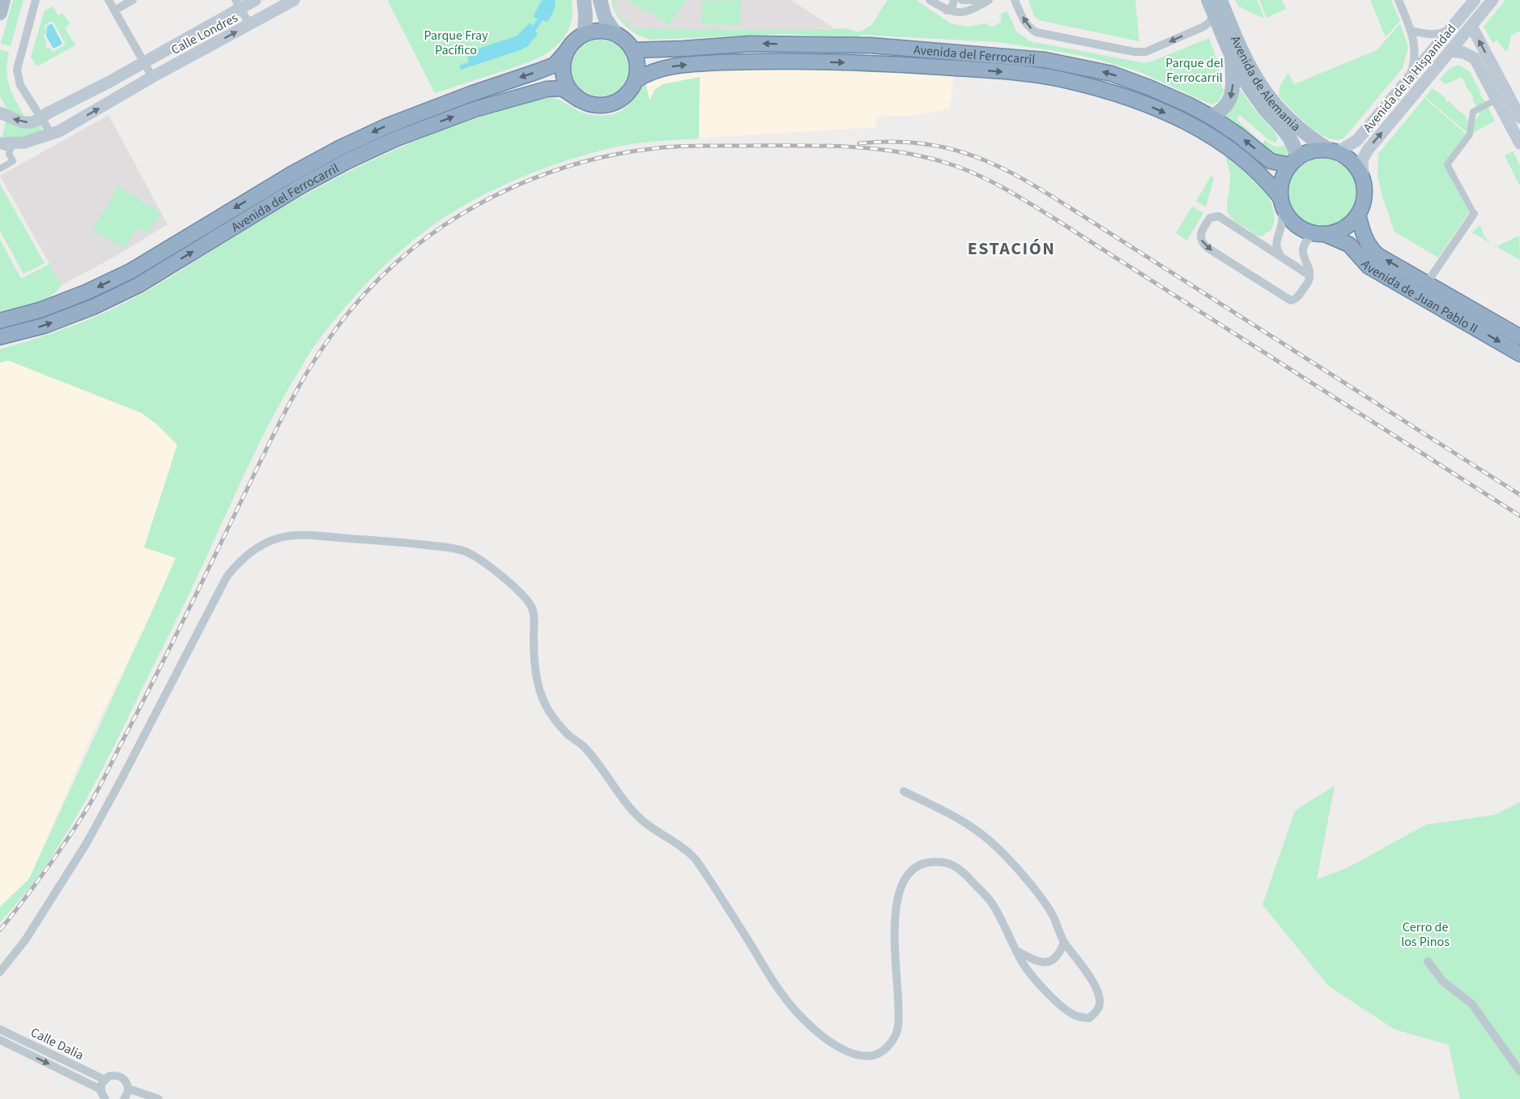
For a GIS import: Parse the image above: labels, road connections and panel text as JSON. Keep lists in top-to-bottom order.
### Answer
{
  "streets": {
    "highway": ["Avenida del Ferrocarril", "Avenida de Juan Pablo II"],
    "main road": ["Calle Londres", "Avenida de la Hispanidad", "Avenida de Alemania"],
    "street": ["Calle Dalia"]
  },
  "crossings": [
    ["Avenida del Ferrocarril", "Avenida de la Hispanidad"],
    ["Avenida del Ferrocarril", "Avenida de Alemania"],
    ["Avenida del Ferrocarril", "Avenida de Juan Pablo II"],
    ["Avenida de la Hispanidad", "Avenida de Alemania"],
    ["Avenida de la Hispanidad", "Avenida de Juan Pablo II"],
    ["Avenida de Alemania", "Avenida de Juan Pablo II"]
  ],
  "districts": ["ESTACIÓN"],
  "parks": ["Parque Fray Pacífico", "Parque del Ferrocarril", "Cerro de los Pinos"]
}
